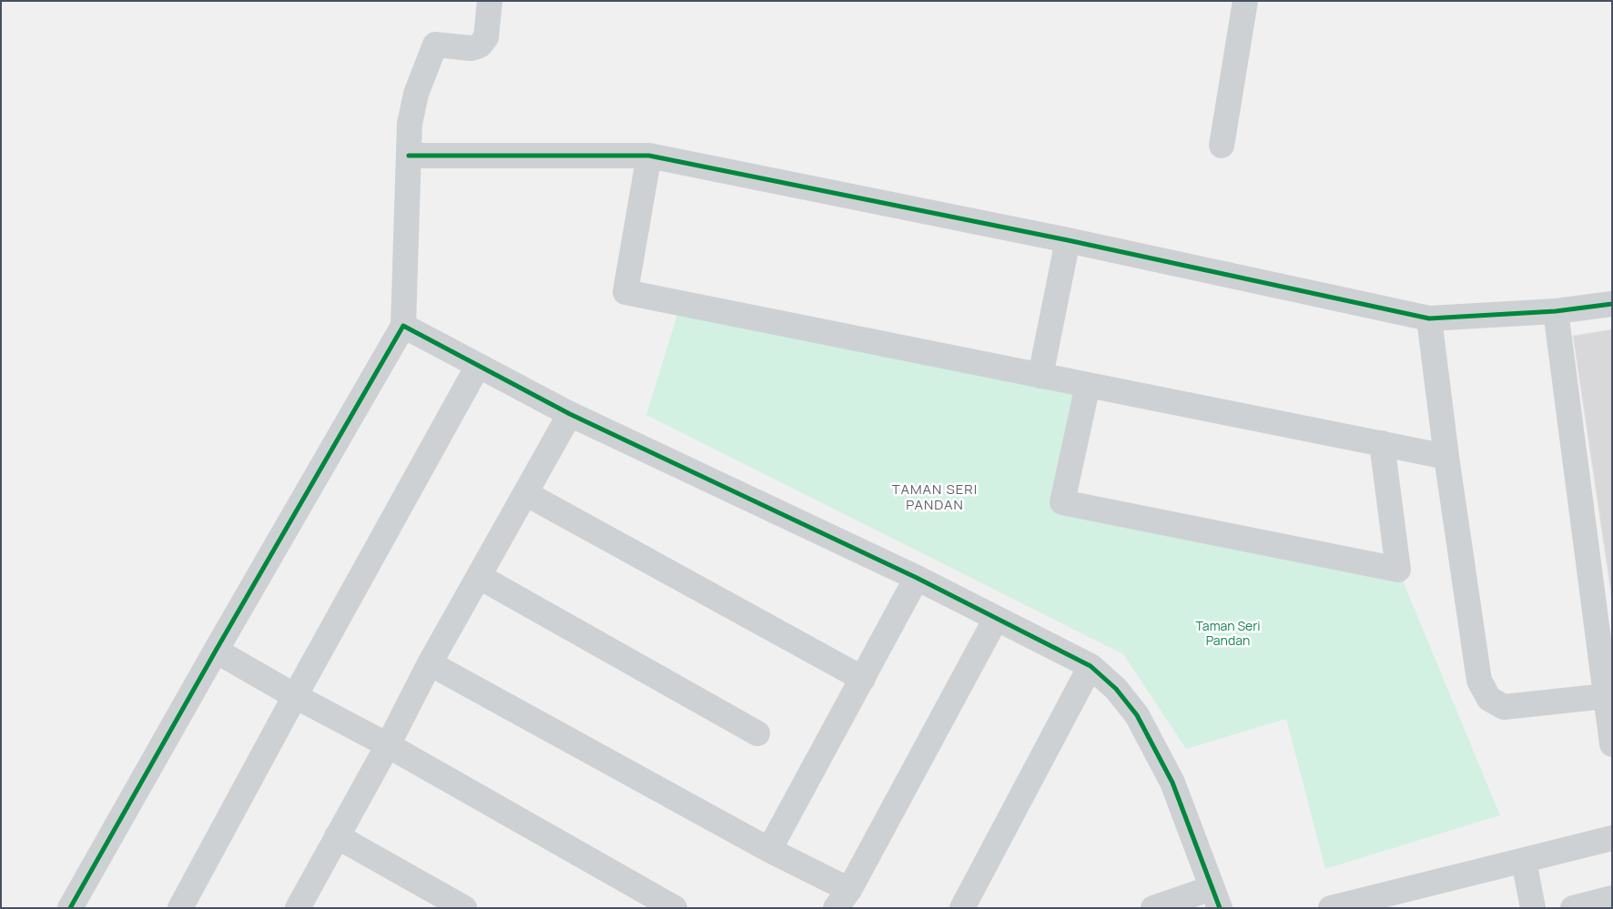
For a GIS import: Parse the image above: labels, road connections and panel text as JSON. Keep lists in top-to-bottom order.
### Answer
{
  "districts": ["TAMAN SERI PANDAN"],
  "parks": ["Taman Seri Pandan"]
}
